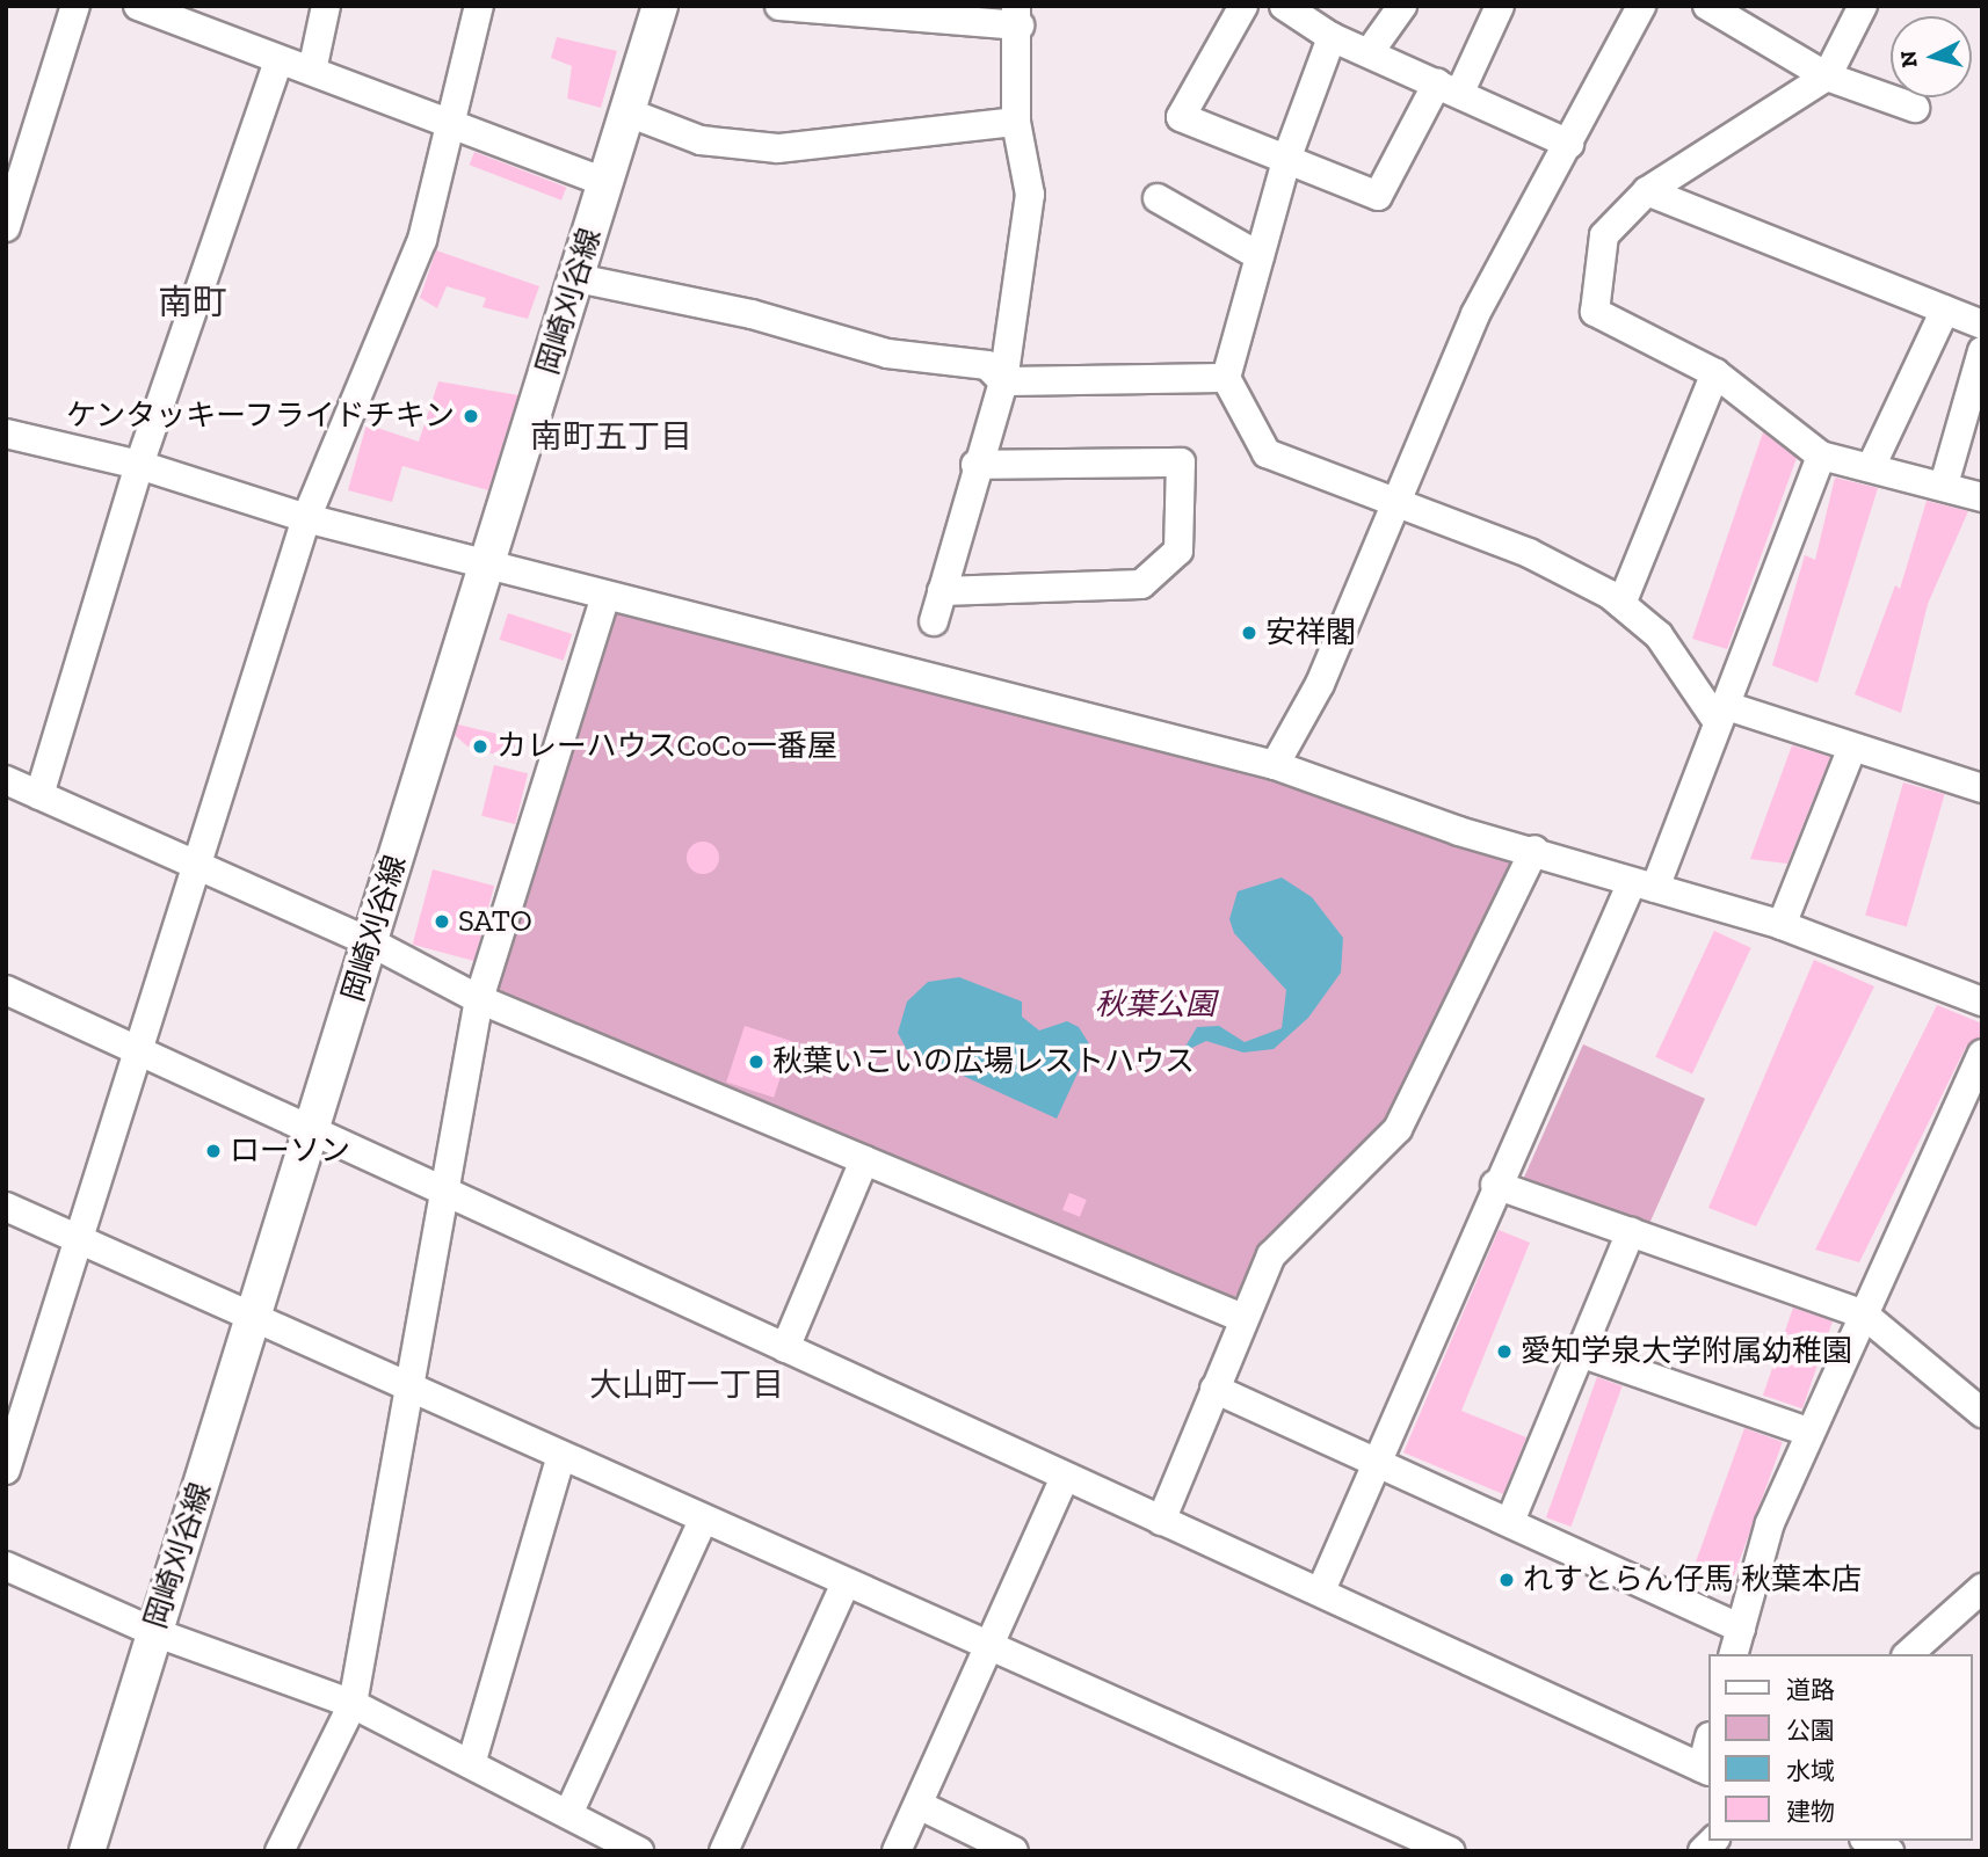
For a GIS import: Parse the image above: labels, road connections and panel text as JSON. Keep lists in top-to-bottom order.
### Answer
{
  "streets": {
    "main road": ["岡崎刈谷線"]
  },
  "districts": ["南町", "南町五丁目", "大山町一丁目"],
  "parks": ["秋葉公園"],
  "places": [
    "ケンタッキーフライドチキン",
    "安祥閣",
    "カレーハウスCoCo一番屋",
    "SATO",
    "秋葉いこいの広場レストハウス",
    "ローソン",
    "愛知学泉大学附属幼稚園",
    "れすとらん仔馬 秋葉本店"
  ],
  "legend": [
    "道路",
    "公園",
    "水域",
    "建物"
  ],
  "north": "left"
}
